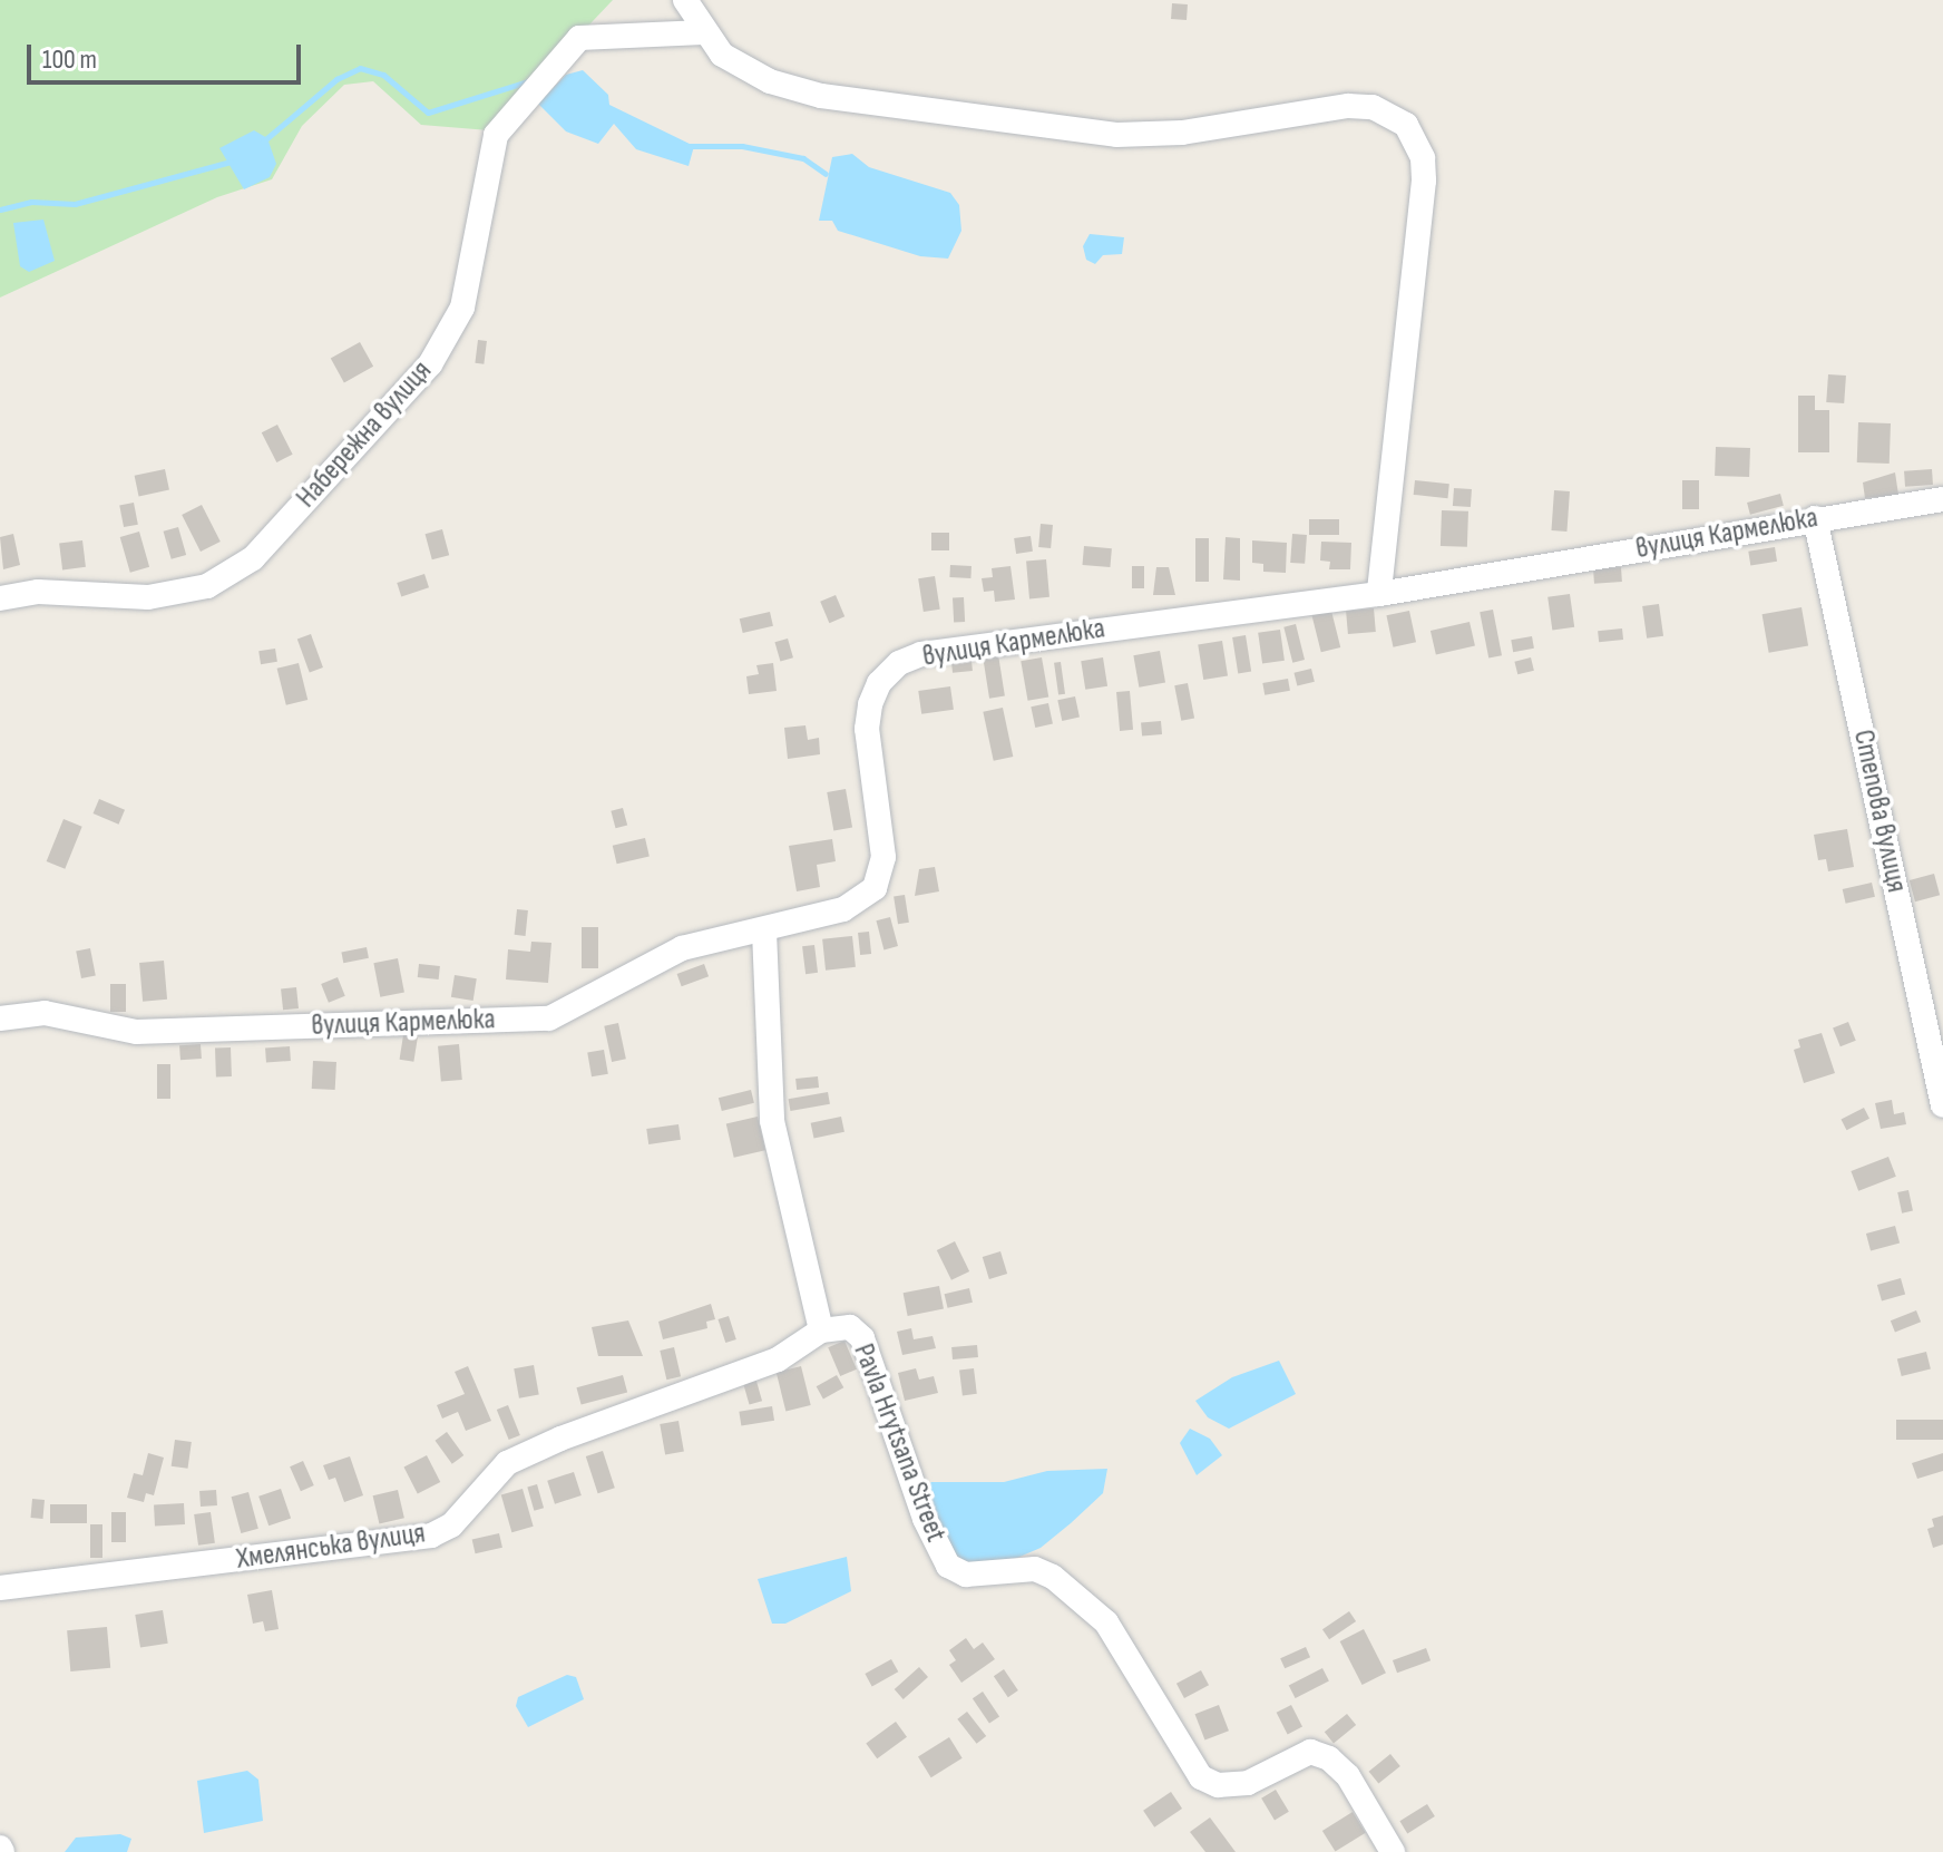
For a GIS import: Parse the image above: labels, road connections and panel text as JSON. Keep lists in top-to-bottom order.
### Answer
{
  "streets": {
    "street": [
      "Набережна вулиця",
      "вулиця Кармелюка",
      "Степова вулиця",
      "Pavla Hrytsana Street",
      "Хмелянська вулиця"
    ]
  },
  "crossings": [
    ["вулиця Кармелюка", "Степова вулиця"],
    ["Pavla Hrytsana Street", "Хмелянська вулиця"]
  ],
  "scale_bar": "100 m"
}
